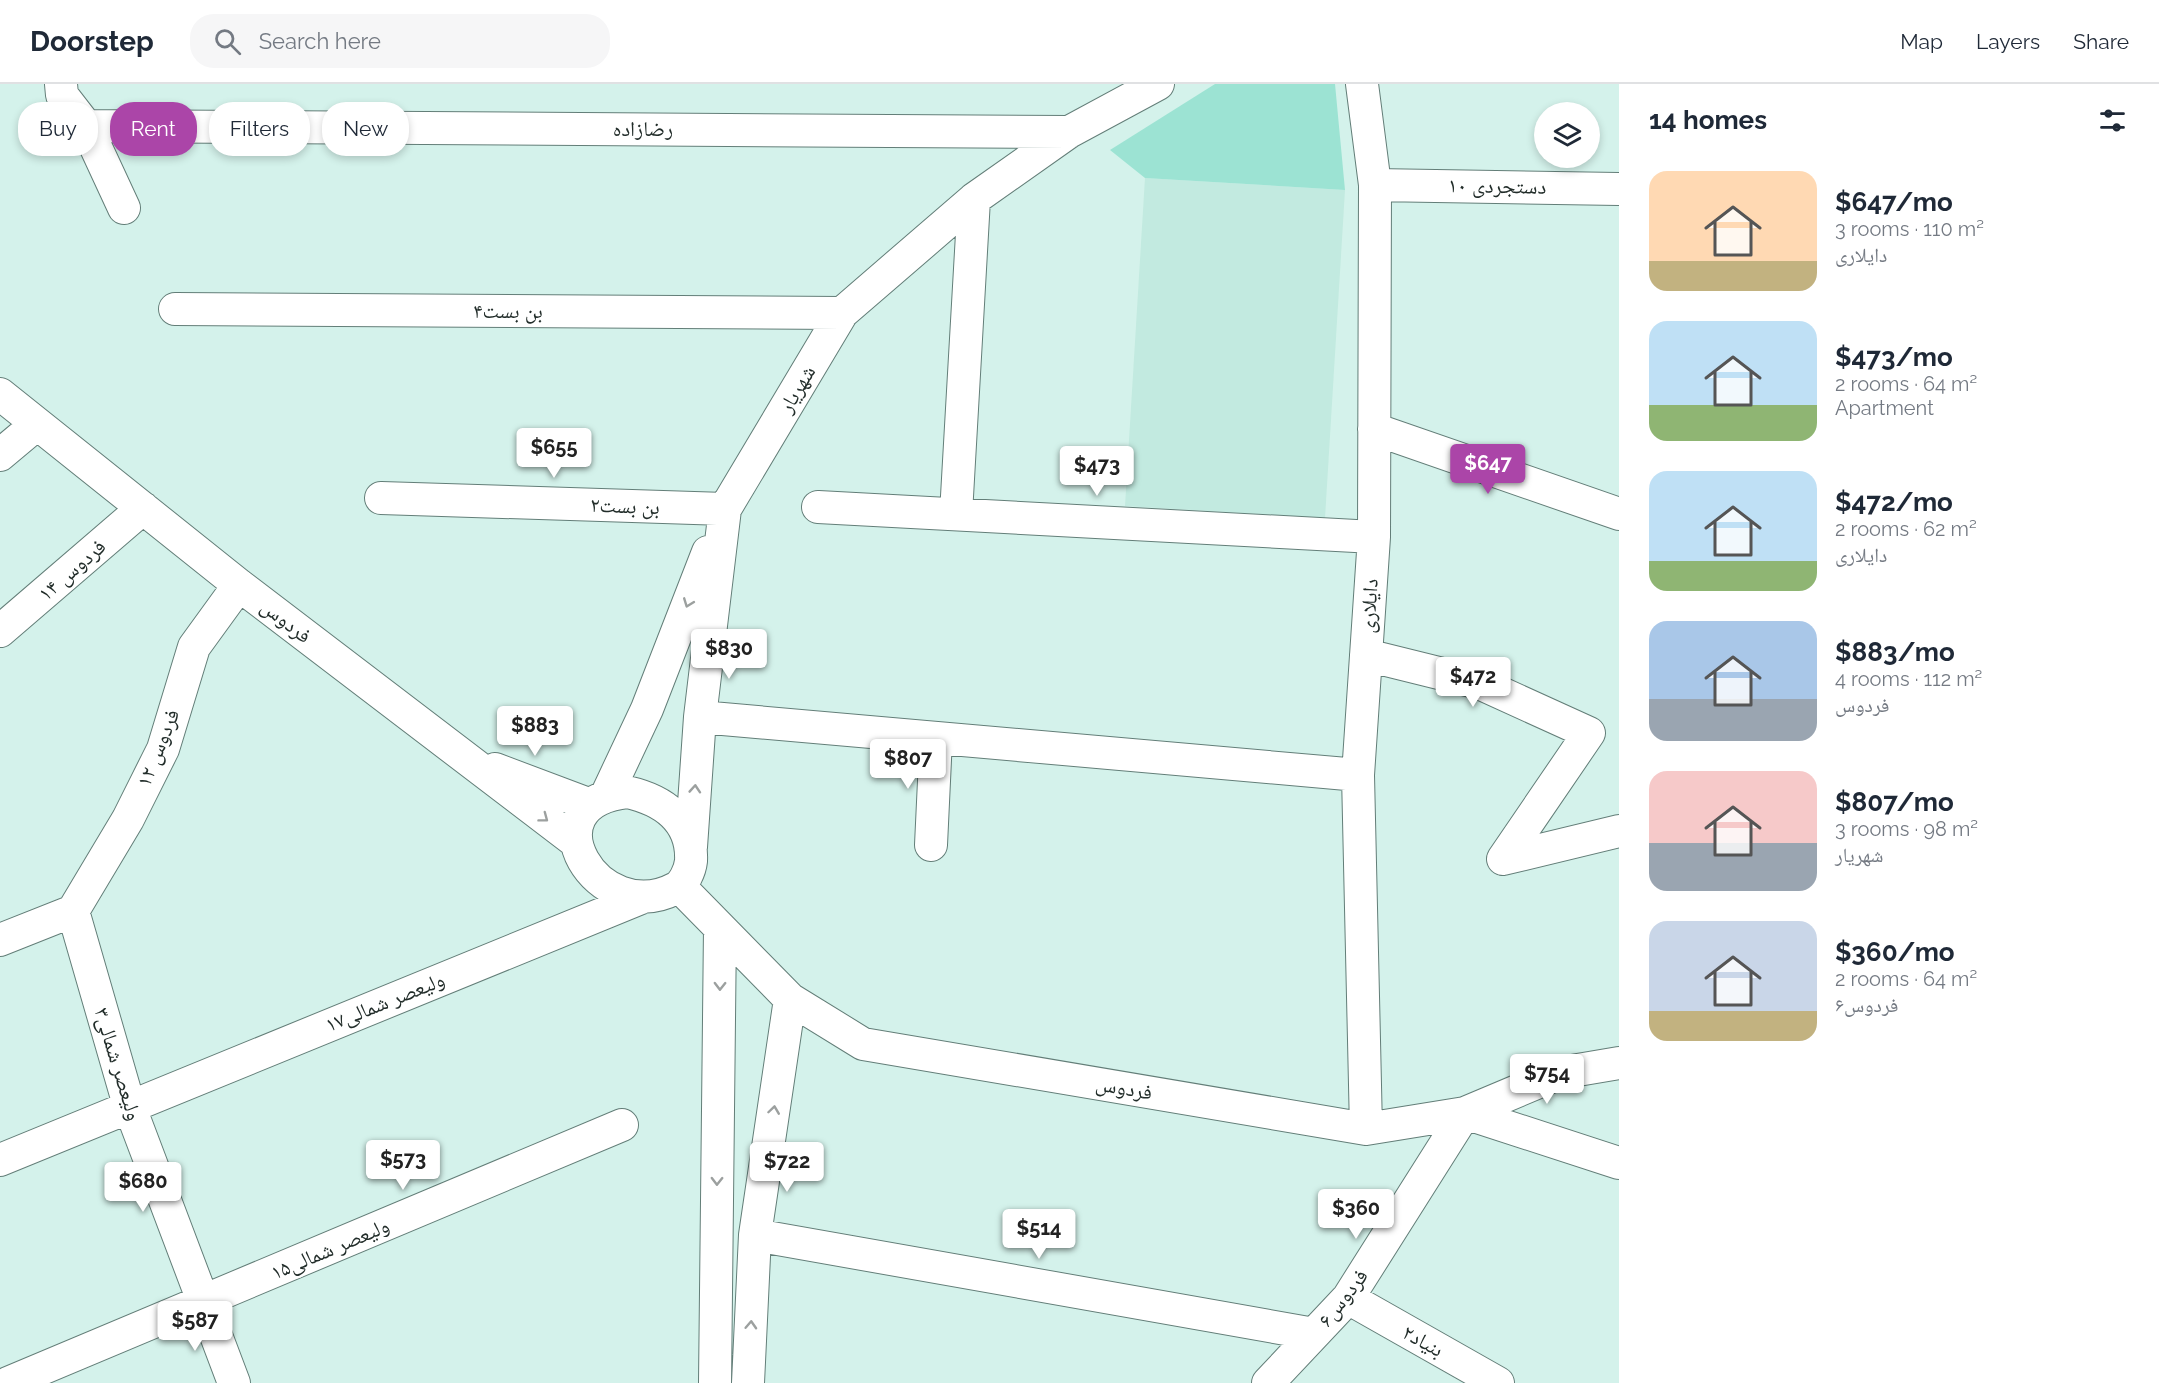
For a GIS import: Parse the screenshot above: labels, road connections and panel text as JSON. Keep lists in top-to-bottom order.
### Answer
{
  "streets": {
    "street": [
      "رضازاده",
      "دستجردی ۱۰",
      "بن بست۴",
      "شهریار",
      "بن بست۲",
      "فردوس ۱۴",
      "دایلاری",
      "فردوس",
      "فردوس ۱۲",
      "ولیعصر شمالی۱۷",
      "ولیعصر شمالی۳",
      "ولیعصر شمالی۱۵",
      "فردوس۶",
      "بنیاد۲"
    ]
  },
  "crossings": [
    ["رضازاده", "شهریار"],
    ["دستجردی ۱۰", "دایلاری"],
    ["بن بست۴", "شهریار"],
    ["شهریار", "بن بست۲"],
    ["شهریار", "فردوس"],
    ["شهریار", "ولیعصر شمالی۱۷"],
    ["فردوس ۱۴", "فردوس"],
    ["دایلاری", "فردوس"],
    ["فردوس", "فردوس ۱۲"],
    ["فردوس", "ولیعصر شمالی۱۷"],
    ["فردوس", "فردوس۶"],
    ["فردوس ۱۲", "ولیعصر شمالی۳"],
    ["ولیعصر شمالی۱۷", "ولیعصر شمالی۳"],
    ["ولیعصر شمالی۳", "ولیعصر شمالی۱۵"],
    ["فردوس۶", "بنیاد۲"]
  ],
  "page": {
    "header": "Doorstep",
    "search": "Search here",
    "nav": ["Map", "Layers", "Share"],
    "heading": "14 homes",
    "chip": [
      "Buy",
      "Rent",
      "Filters",
      "New"
    ],
    "list": [
      {
        "name": "$647/mo",
        "note": "3 rooms · 110 m² · دایلاری"
      },
      {
        "name": "$473/mo",
        "note": "2 rooms · 64 m² · Apartment"
      },
      {
        "name": "$472/mo",
        "note": "2 rooms · 62 m² · دایلاری"
      },
      {
        "name": "$883/mo",
        "note": "4 rooms · 112 m² · فردوس"
      },
      {
        "name": "$807/mo",
        "note": "3 rooms · 98 m² · شهریار"
      },
      {
        "name": "$360/mo",
        "note": "2 rooms · 64 m² · فردوس۶"
      }
    ],
    "price": [
      "$655",
      "$647",
      "$473",
      "$830",
      "$472",
      "$883",
      "$807",
      "$754",
      "$573",
      "$722",
      "$680",
      "$360",
      "$514",
      "$587"
    ]
  }
}
